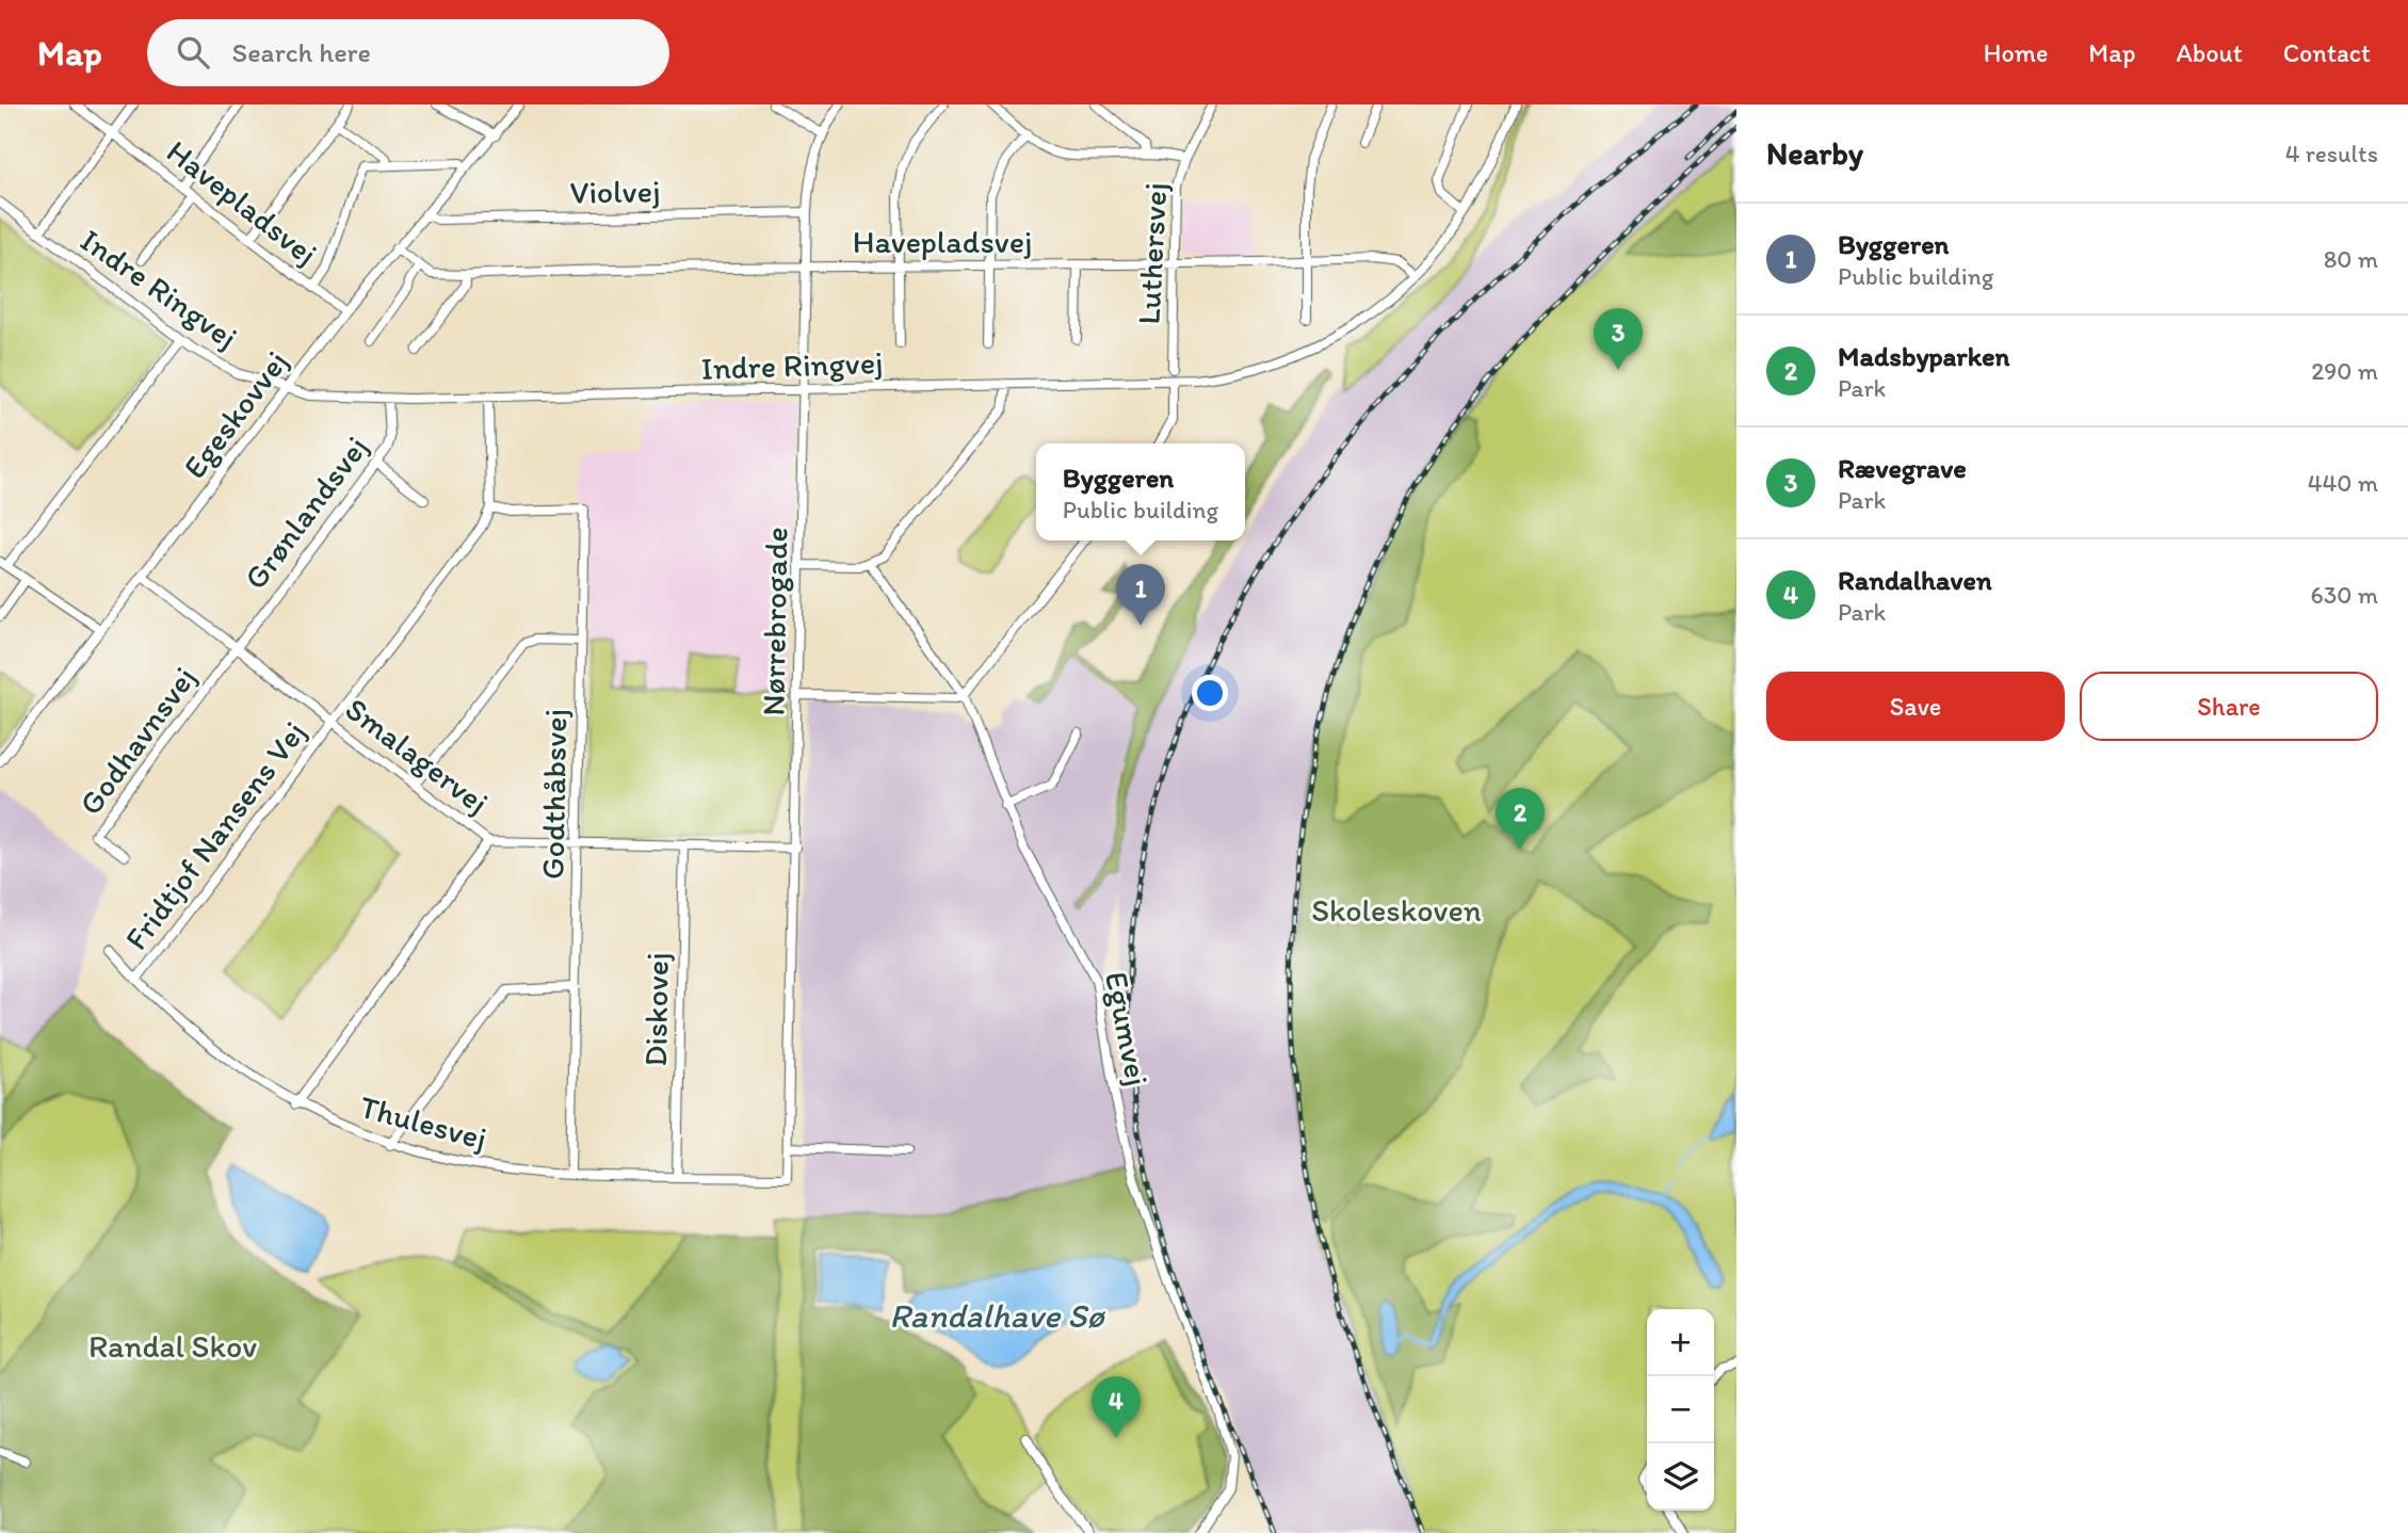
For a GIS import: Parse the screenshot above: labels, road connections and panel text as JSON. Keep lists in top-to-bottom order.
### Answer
{
  "streets": {
    "street": [
      "Violvej",
      "Havepladsvej",
      "Luthersvej",
      "Indre Ringvej",
      "Egeskovvej",
      "Grønlandsvej",
      "Nørrebrogade",
      "Godhavnsvej",
      "Smalagervej",
      "Godthåbsvej",
      "Fridtjof Nansens Vej",
      "Diskovej",
      "Egumvej",
      "Thulesvej"
    ]
  },
  "crossings": [
    ["Violvej", "Egeskovvej"],
    ["Violvej", "Nørrebrogade"],
    ["Havepladsvej", "Luthersvej"],
    ["Havepladsvej", "Indre Ringvej"],
    ["Havepladsvej", "Egeskovvej"],
    ["Havepladsvej", "Nørrebrogade"],
    ["Indre Ringvej", "Egeskovvej"],
    ["Indre Ringvej", "Grønlandsvej"],
    ["Indre Ringvej", "Nørrebrogade"],
    ["Egeskovvej", "Smalagervej"],
    ["Grønlandsvej", "Godhavnsvej"],
    ["Grønlandsvej", "Smalagervej"],
    ["Nørrebrogade", "Smalagervej"],
    ["Nørrebrogade", "Thulesvej"],
    ["Godhavnsvej", "Smalagervej"],
    ["Smalagervej", "Godthåbsvej"],
    ["Smalagervej", "Fridtjof Nansens Vej"],
    ["Smalagervej", "Diskovej"],
    ["Godthåbsvej", "Fridtjof Nansens Vej"],
    ["Godthåbsvej", "Thulesvej"],
    ["Fridtjof Nansens Vej", "Thulesvej"],
    ["Diskovej", "Thulesvej"]
  ],
  "water": ["Randalhave Sø"],
  "parks": ["Skoleskoven", "Randal Skov"],
  "page": {
    "header": "Map",
    "search": "Search here",
    "nav": [
      "Home",
      "Map",
      "About",
      "Contact"
    ],
    "heading": ["Nearby", "4 results"],
    "list": [
      {
        "mark": "1",
        "name": "Byggeren",
        "note": "Public building",
        "value": "80 m"
      },
      {
        "mark": "2",
        "name": "Madsbyparken",
        "note": "Park",
        "value": "290 m"
      },
      {
        "mark": "3",
        "name": "Rævegrave",
        "note": "Park",
        "value": "440 m"
      },
      {
        "mark": "4",
        "name": "Randalhaven",
        "note": "Park",
        "value": "630 m"
      }
    ],
    "pins": [
      "3",
      "1",
      "2",
      "4"
    ],
    "popup": ["Byggeren", "Public building"],
    "buttons": ["Save", "Share"],
    "map_buttons": ["+", "−"]
  }
}
